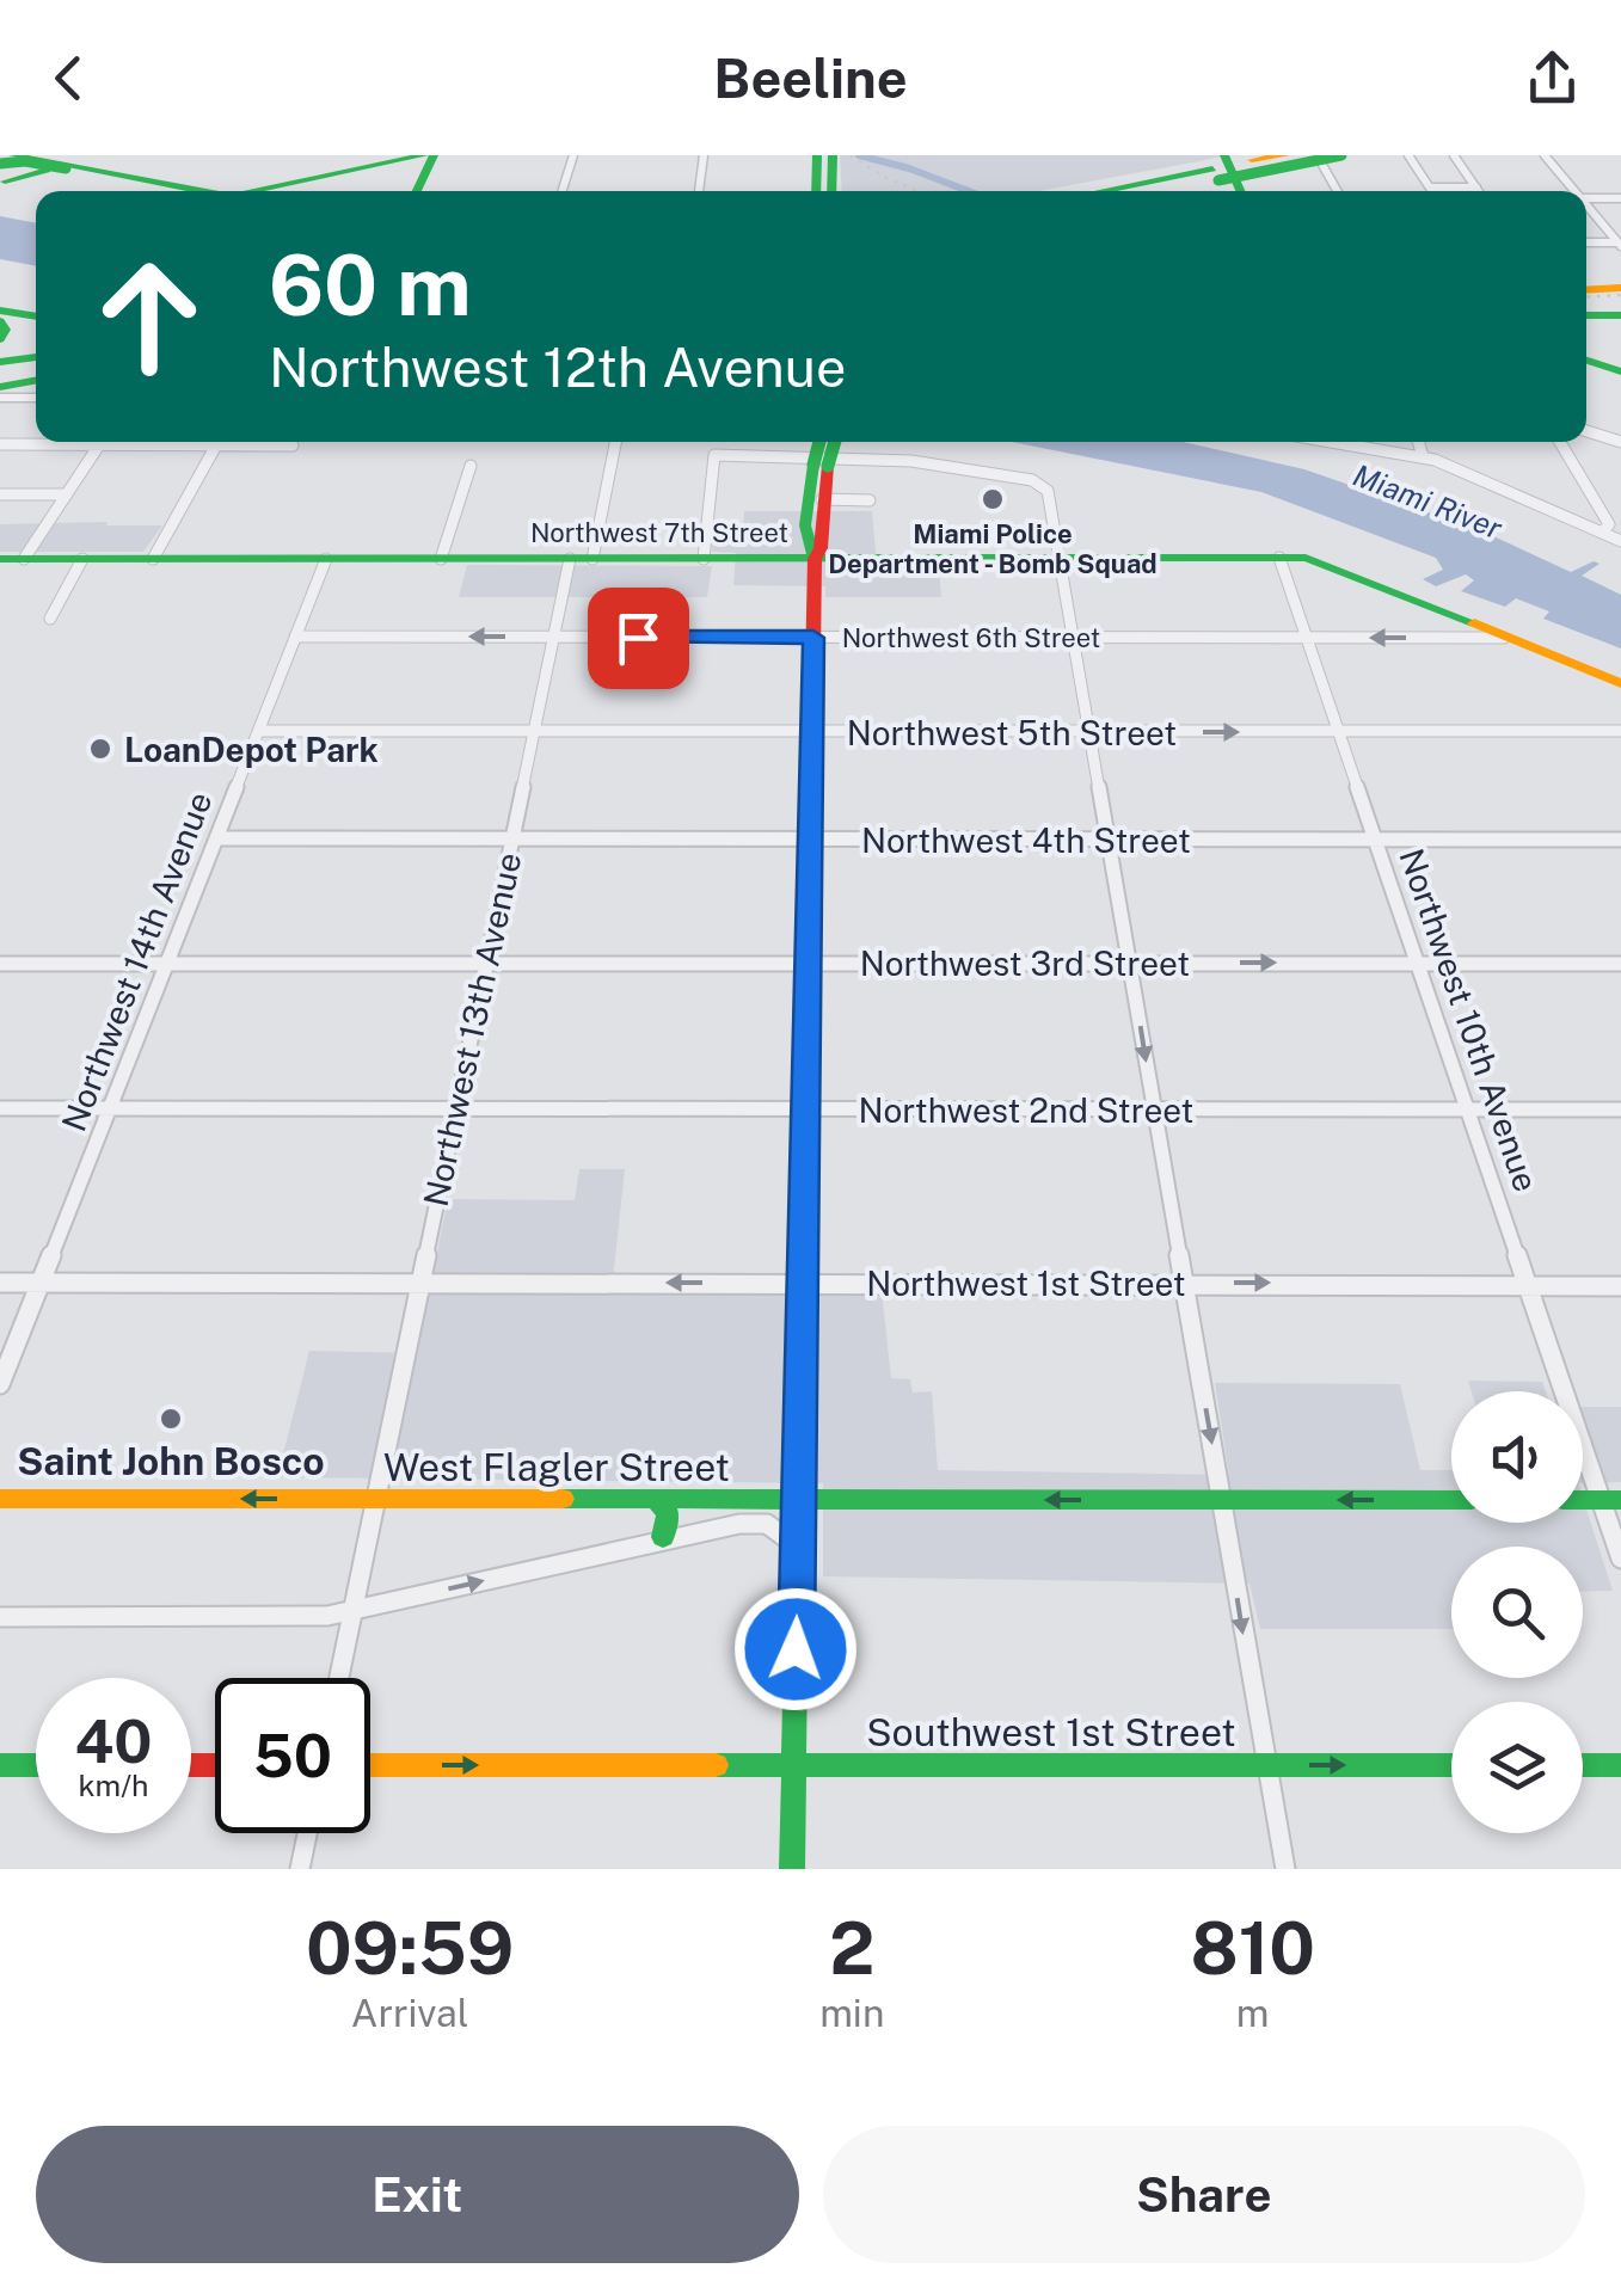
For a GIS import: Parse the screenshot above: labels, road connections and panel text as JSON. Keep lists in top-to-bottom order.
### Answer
{
  "streets": {
    "main road": ["Northwest 7th Street", "West Flagler Street", "Southwest 1st Street"],
    "street": [
      "Northwest 6th Street",
      "Northwest 5th Street",
      "Northwest 4th Street",
      "Northwest 14th Avenue",
      "Northwest 3rd Street",
      "Northwest 10th Avenue",
      "Northwest 13th Avenue",
      "Northwest 2nd Street",
      "Northwest 1st Street"
    ]
  },
  "crossings": [
    ["Northwest 7th Street", "Northwest 6th Street"],
    ["Northwest 7th Street", "Northwest 14th Avenue"],
    ["Northwest 7th Street", "Northwest 10th Avenue"],
    ["Northwest 7th Street", "Northwest 13th Avenue"],
    ["Northwest 6th Street", "Northwest 14th Avenue"],
    ["Northwest 6th Street", "Northwest 10th Avenue"],
    ["Northwest 6th Street", "Northwest 13th Avenue"],
    ["Northwest 5th Street", "Northwest 14th Avenue"],
    ["Northwest 5th Street", "Northwest 10th Avenue"],
    ["Northwest 5th Street", "Northwest 13th Avenue"],
    ["Northwest 4th Street", "Northwest 14th Avenue"],
    ["Northwest 4th Street", "Northwest 10th Avenue"],
    ["Northwest 4th Street", "Northwest 13th Avenue"],
    ["Northwest 14th Avenue", "Northwest 3rd Street"],
    ["Northwest 14th Avenue", "Northwest 2nd Street"],
    ["Northwest 14th Avenue", "Northwest 1st Street"],
    ["Northwest 3rd Street", "Northwest 10th Avenue"],
    ["Northwest 3rd Street", "Northwest 13th Avenue"],
    ["Northwest 10th Avenue", "Northwest 2nd Street"],
    ["Northwest 10th Avenue", "Northwest 1st Street"],
    ["Northwest 13th Avenue", "Northwest 2nd Street"],
    ["Northwest 13th Avenue", "Northwest 1st Street"],
    ["Northwest 13th Avenue", "West Flagler Street"]
  ],
  "one_way": ["Northwest 6th Street", "West Flagler Street", "Southwest 1st Street"],
  "water": ["Miami River"],
  "places": ["Miami Police Department - Bomb Squad", "LoanDepot Park", "Saint John Bosco"],
  "page": {
    "header": "Beeline",
    "turn": ["60 m", "Northwest 12th Avenue"],
    "speed": "40 km/h",
    "limit": "50",
    "eta": [
      "09:59",
      "Arrival",
      "2",
      "min",
      "810",
      "m"
    ],
    "buttons": ["Exit", "Share"]
  }
}
